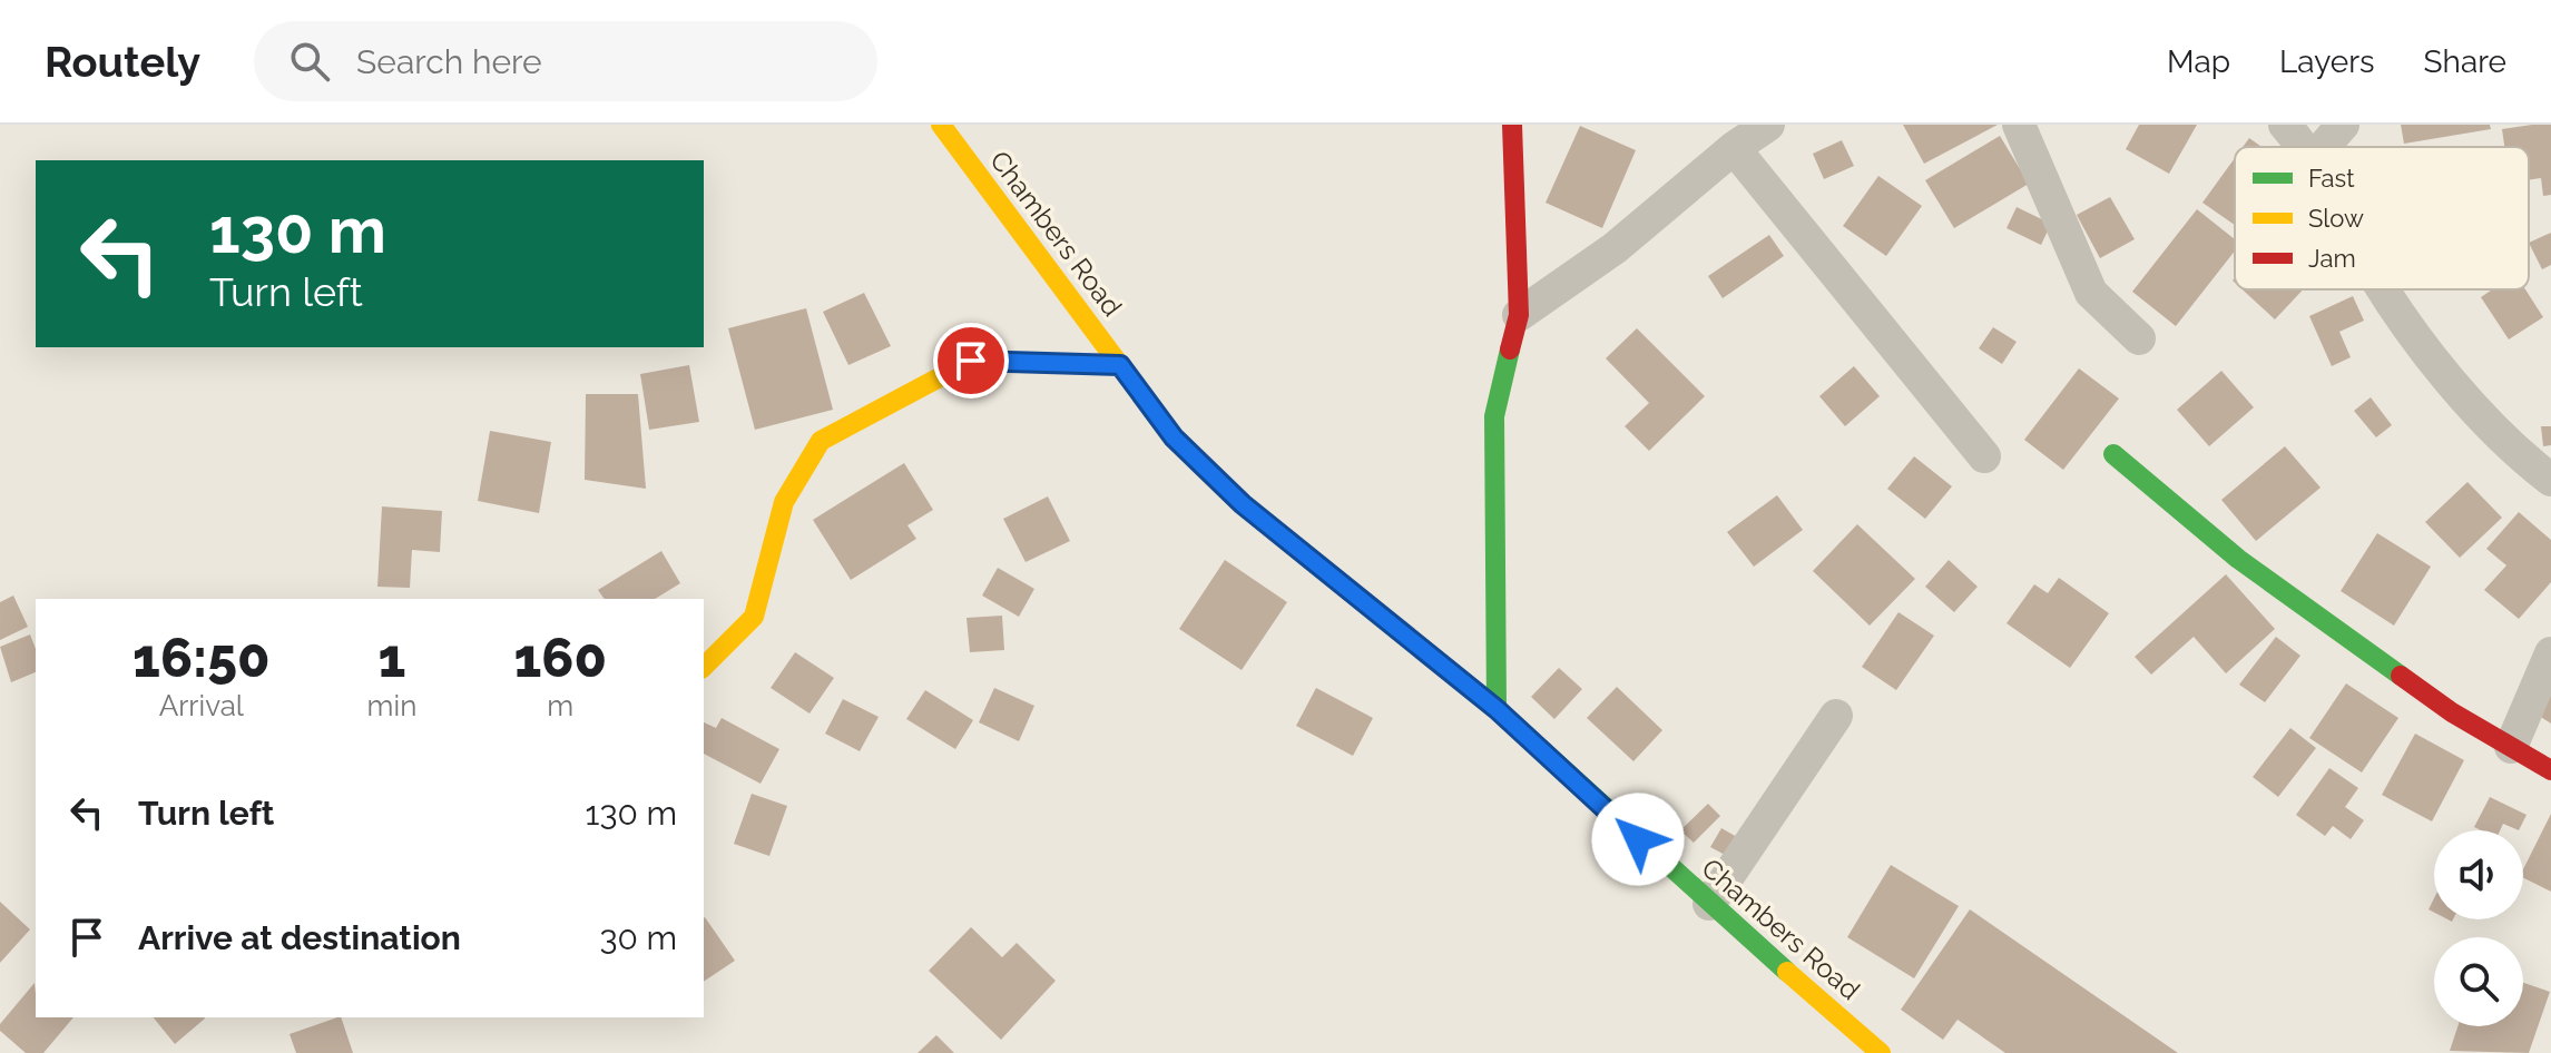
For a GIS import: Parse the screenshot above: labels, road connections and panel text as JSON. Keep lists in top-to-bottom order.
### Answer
{
  "streets": {
    "street": ["Chambers Road"]
  },
  "legend": ["Fast", "Slow", "Jam"],
  "page": {
    "header": "Routely",
    "search": "Search here",
    "nav": ["Map", "Layers", "Share"],
    "turn": ["130 m", "Turn left"],
    "eta": [
      "16:50",
      "Arrival",
      "1",
      "min",
      "160",
      "m"
    ],
    "list": [
      {
        "name": "Turn left",
        "value": "130 m"
      },
      {
        "name": "Arrive at destination",
        "value": "30 m"
      }
    ]
  }
}
